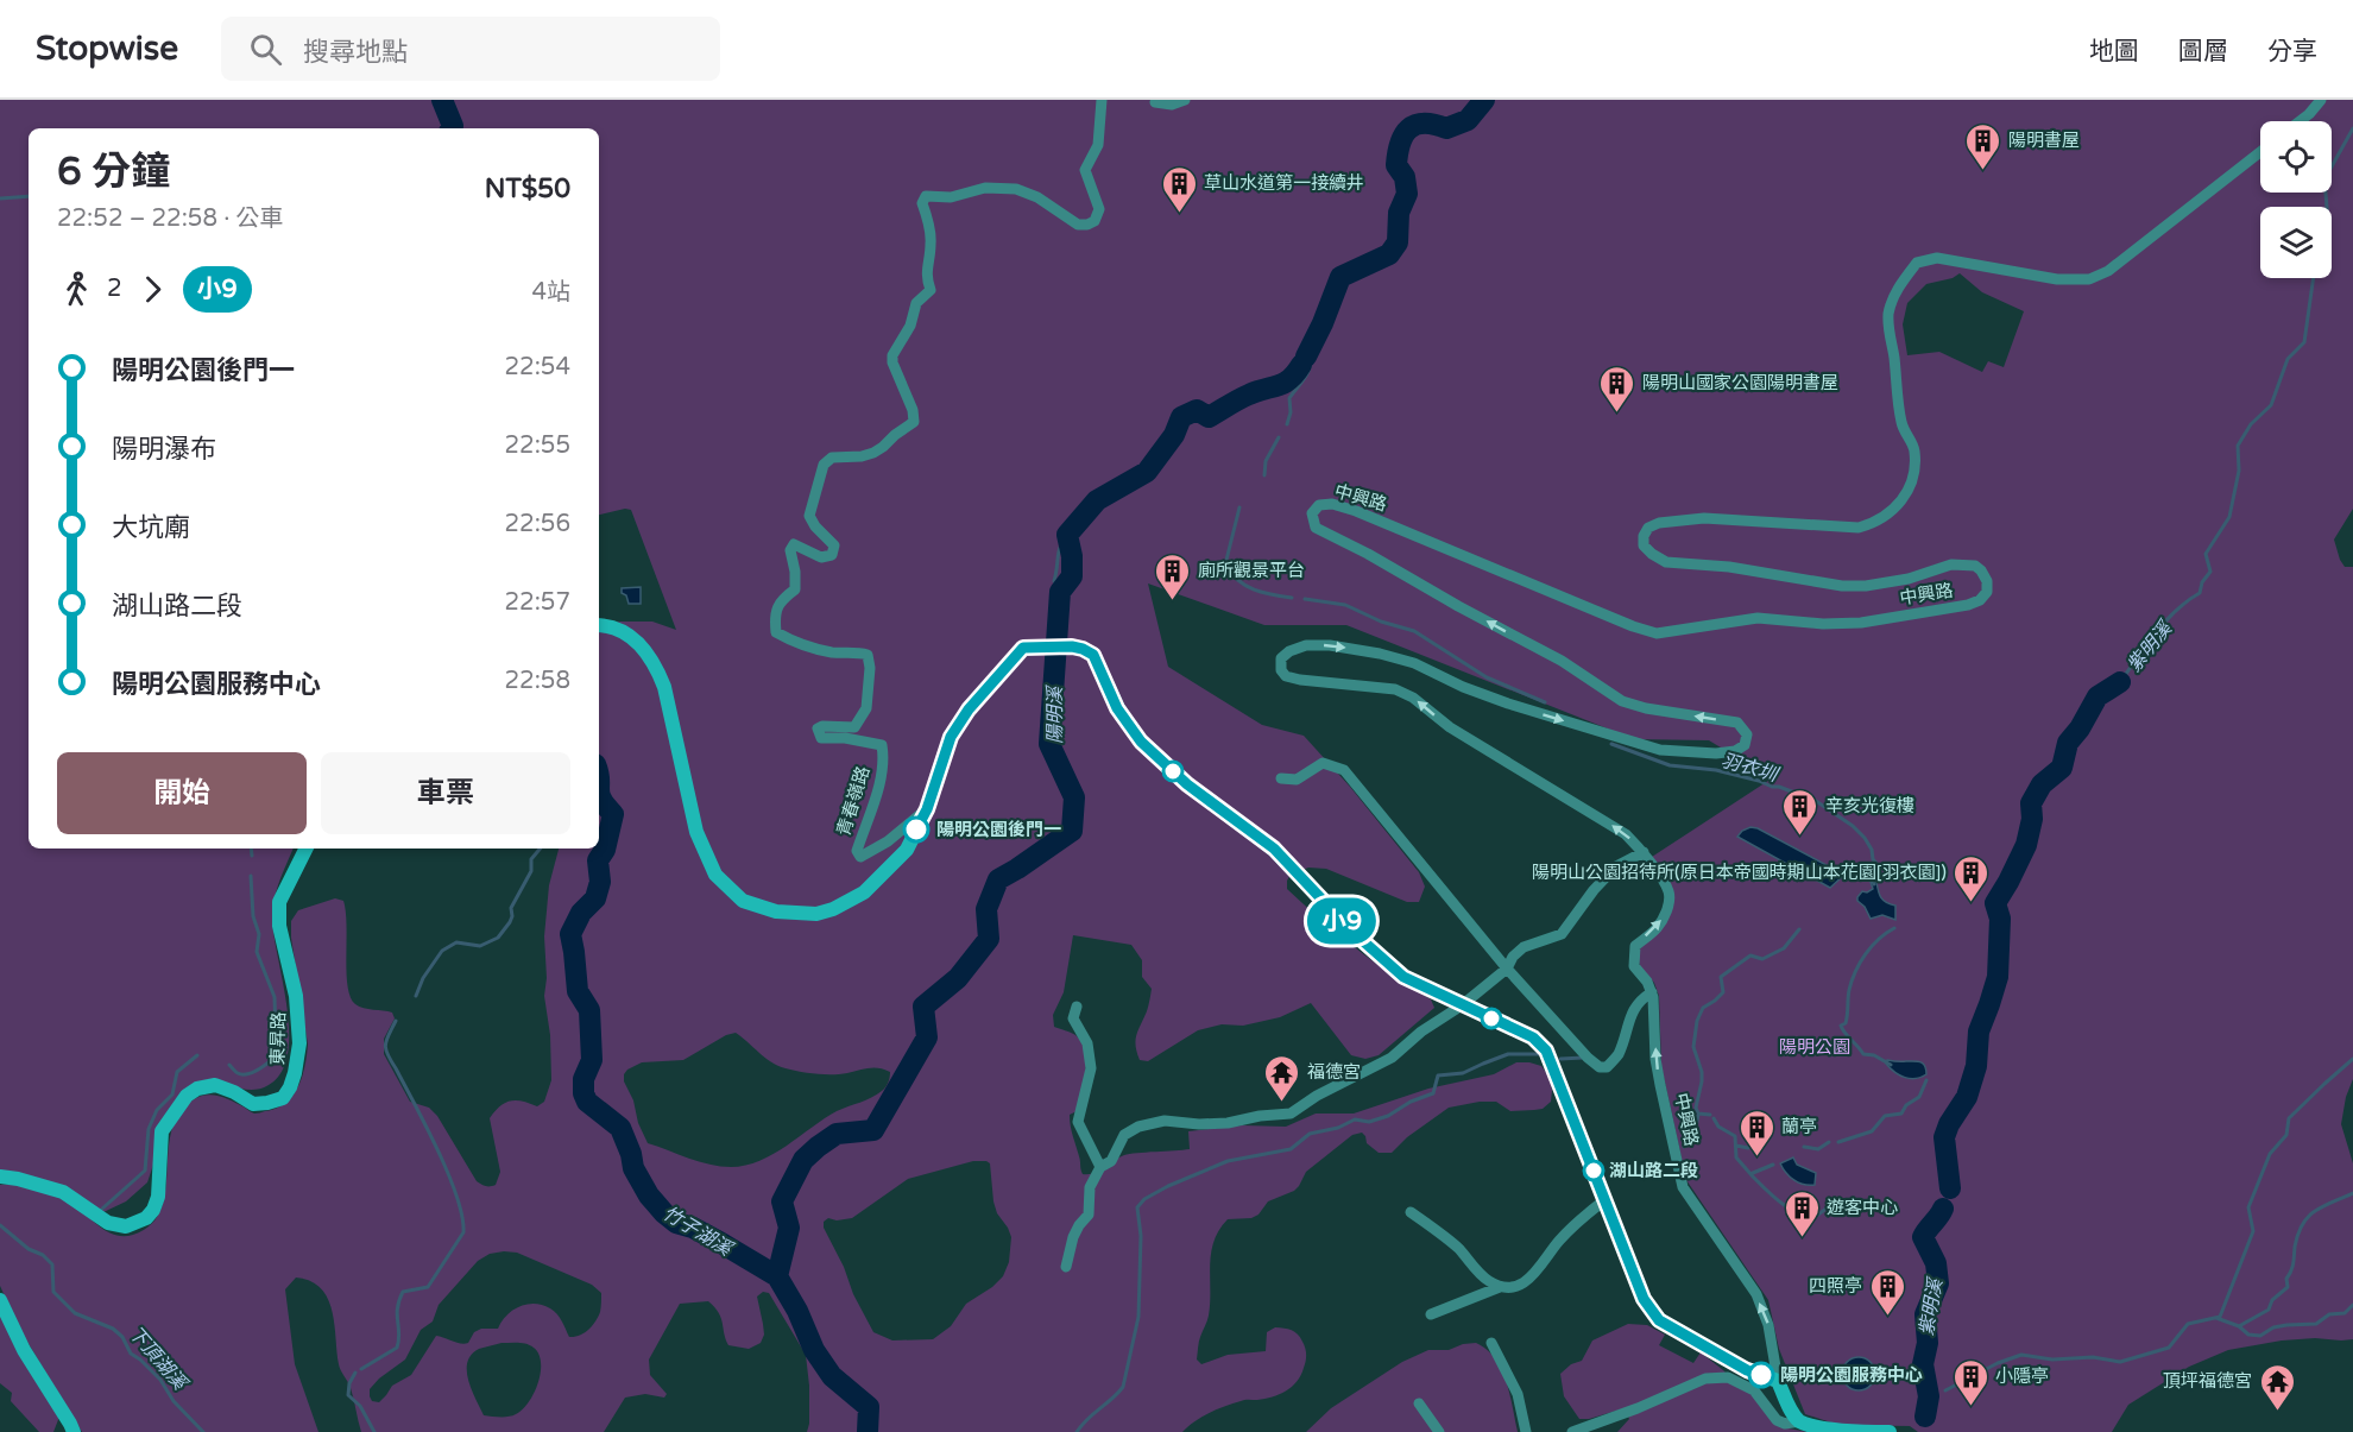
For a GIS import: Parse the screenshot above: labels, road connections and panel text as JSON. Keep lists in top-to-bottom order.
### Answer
{
  "streets": {
    "street": ["中興路", "青春嶺路", "東昇路"]
  },
  "water": [
    "紫明溪",
    "陽明溪",
    "羽衣圳",
    "竹子湖溪",
    "下頂湖溪"
  ],
  "parks": ["陽明公園"],
  "places": {
    "building": [
      "陽明書屋",
      "草山水道第一接續井",
      "陽明山國家公園陽明書屋",
      "廁所觀景平台",
      "辛亥光復樓",
      "陽明山公園招待所(原日本帝國時期山本花園[羽衣園])",
      "蘭亭",
      "遊客中心",
      "四照亭",
      "小隱亭"
    ],
    "other": ["陽明公園後門一", "湖山路二段", "陽明公園服務中心"],
    "temple": ["福德宮", "頂坪福德宮"]
  },
  "lines": ["bus line 小9"],
  "page": {
    "header": "Stopwise",
    "search": "搜尋地點",
    "nav": ["地圖", "圖層", "分享"],
    "on_map": "小9",
    "heading": ["6 分鐘", "22:52 – 22:58 · 公車", "NT$50"],
    "legs": ["2", "小9", "4站"],
    "list": [
      {
        "name": "陽明公園後門一",
        "value": "22:54"
      },
      {
        "name": "陽明瀑布",
        "value": "22:55"
      },
      {
        "name": "大坑廟",
        "value": "22:56"
      },
      {
        "name": "湖山路二段",
        "value": "22:57"
      },
      {
        "name": "陽明公園服務中心",
        "value": "22:58"
      }
    ],
    "buttons": ["開始", "車票"]
  }
}
